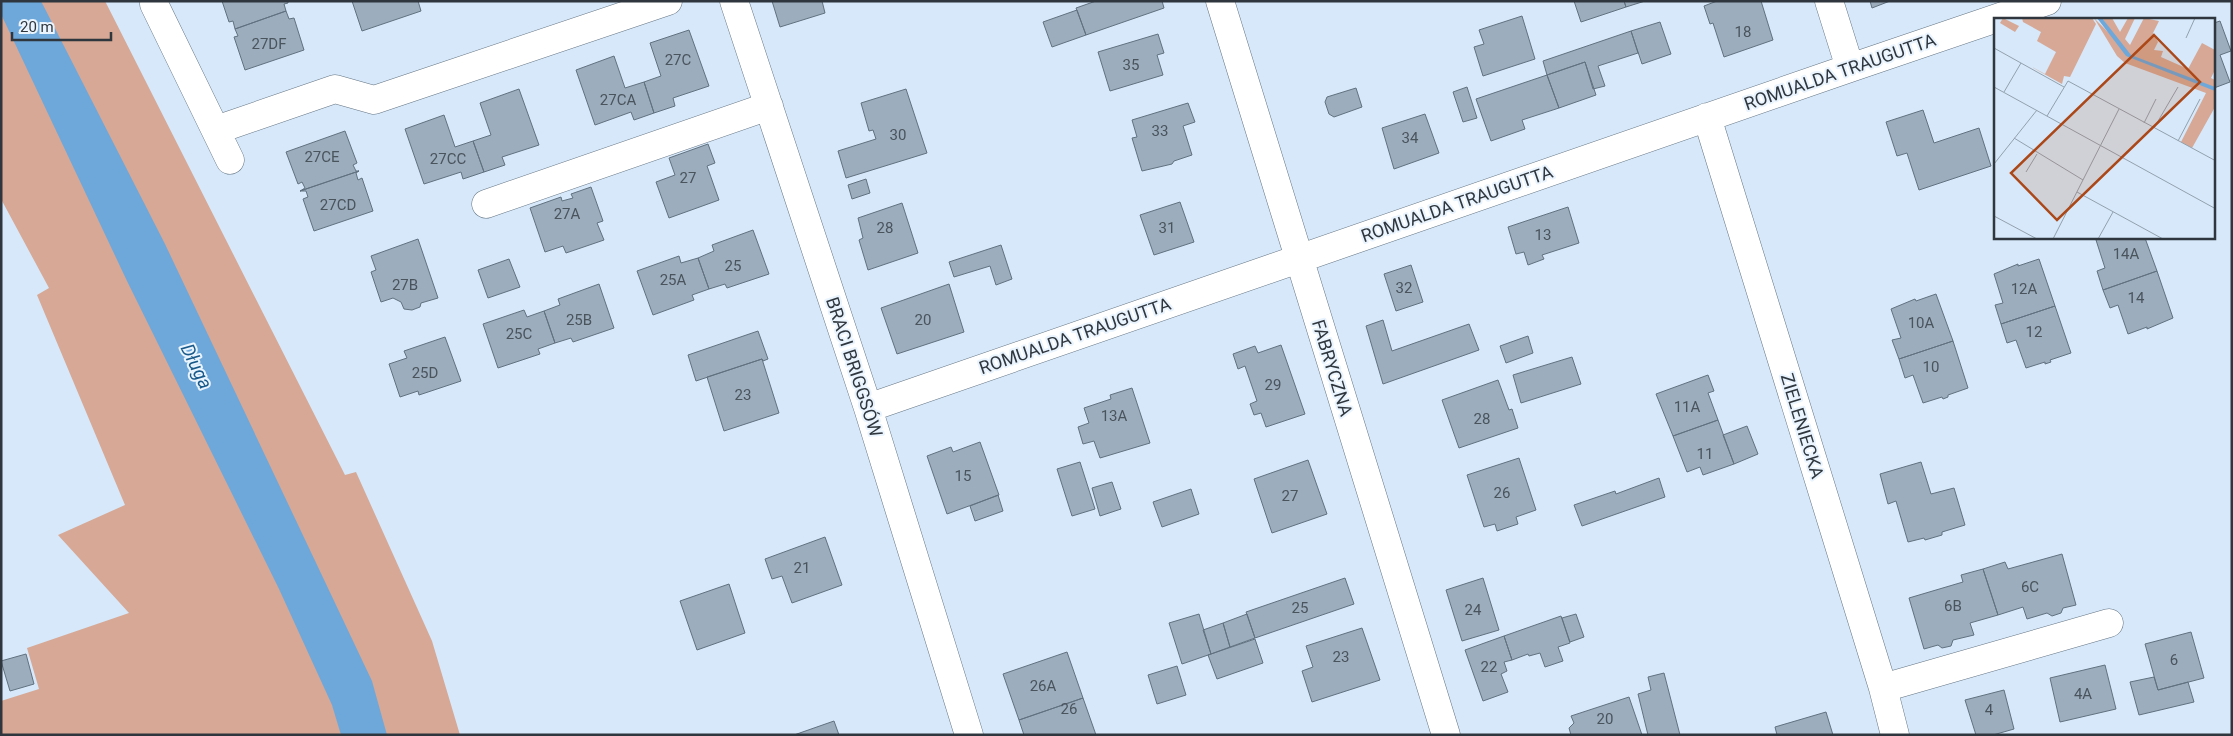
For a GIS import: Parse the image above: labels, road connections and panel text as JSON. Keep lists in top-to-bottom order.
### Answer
{
  "streets": {
    "street": [
      "ROMUALDA TRAUGUTTA",
      "BRACI BRIGGSÓW",
      "FABRYCZNA",
      "ZIELENIECKA"
    ]
  },
  "crossings": [
    ["ROMUALDA TRAUGUTTA", "BRACI BRIGGSÓW"],
    ["ROMUALDA TRAUGUTTA", "FABRYCZNA"],
    ["ROMUALDA TRAUGUTTA", "ZIELENIECKA"]
  ],
  "water": ["Długa"],
  "house_numbers": [
    "18",
    "27DF",
    "27C",
    "35",
    "27CA",
    "33",
    "30",
    "34",
    "27CE",
    "27CC",
    "27",
    "27CD",
    "27A",
    "28",
    "31",
    "13",
    "14A",
    "25",
    "25A",
    "27B",
    "32",
    "12A",
    "14",
    "25B",
    "20",
    "10A",
    "12",
    "25C",
    "10",
    "25D",
    "29",
    "23",
    "11A",
    "13A",
    "28",
    "11",
    "15",
    "26",
    "27",
    "21",
    "6C",
    "6B",
    "25",
    "24",
    "23",
    "6",
    "22",
    "26A",
    "4A",
    "26",
    "4",
    "20"
  ],
  "scale_bar": "20 m"
}
